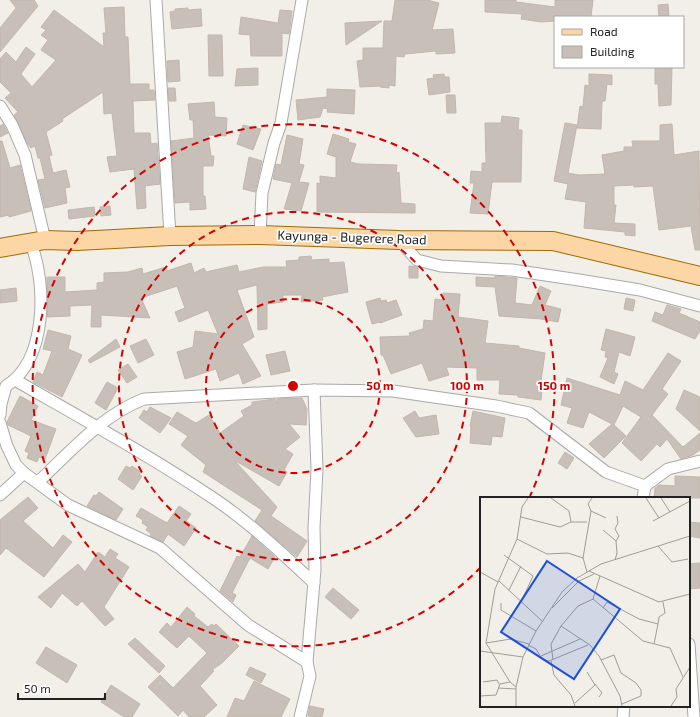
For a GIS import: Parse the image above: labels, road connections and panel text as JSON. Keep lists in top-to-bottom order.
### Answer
{
  "streets": {
    "main road": ["Kayunga - Bugerere Road"]
  },
  "legend": ["Road", "Building"],
  "scale_bar": "50 m",
  "rings": ["50 m", "100 m", "150 m"]
}
